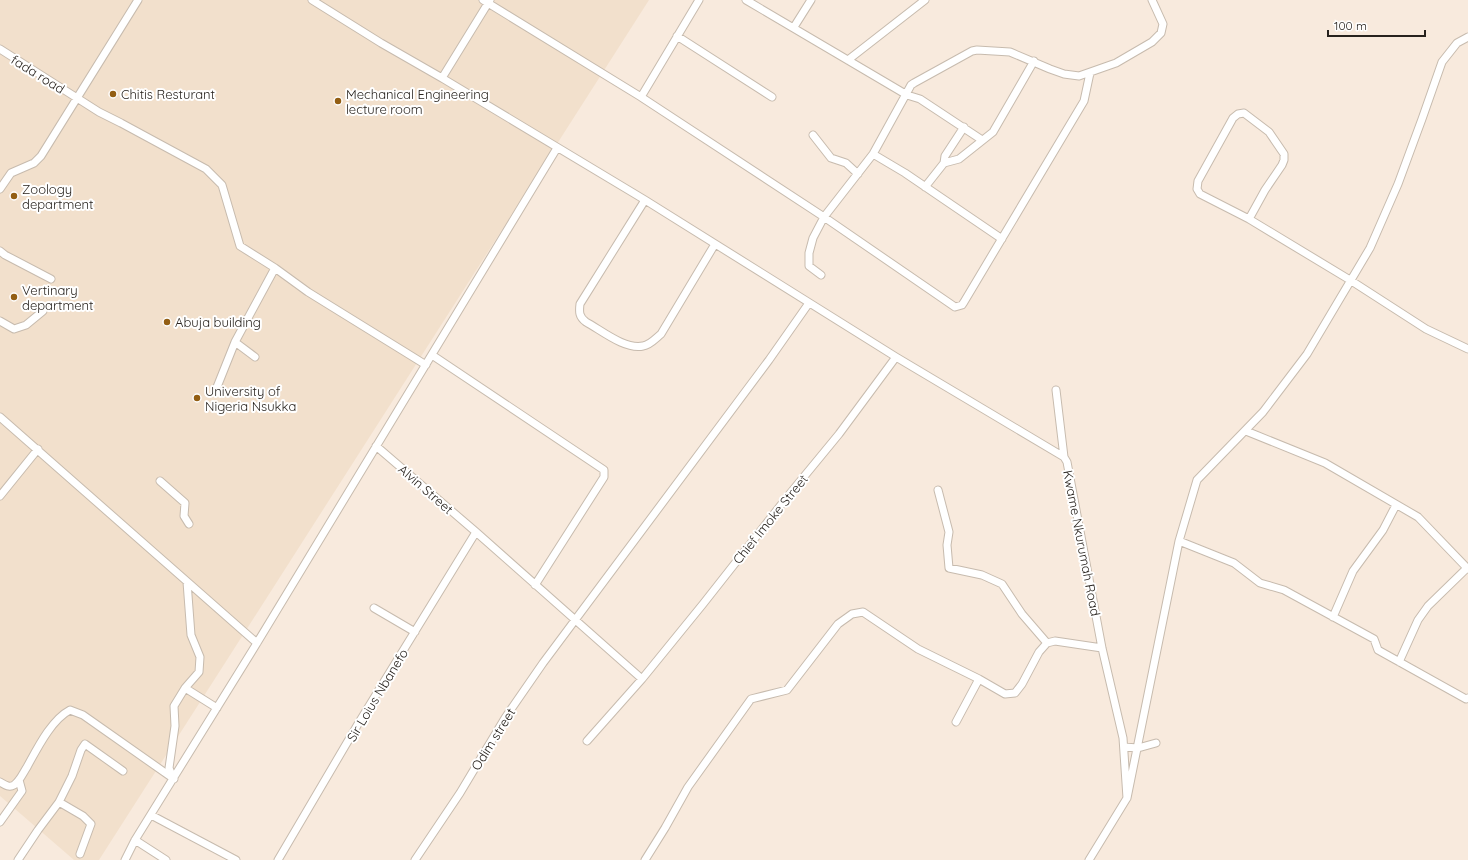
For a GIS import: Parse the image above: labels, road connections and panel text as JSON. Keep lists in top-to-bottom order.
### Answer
{
  "streets": {
    "street": [
      "fada road",
      "Alvin Street",
      "Chief Imoke Street",
      "Kwame Nkurumah Road",
      "Sir Loius Nbanefo",
      "Odim street"
    ]
  },
  "crossings": [
    ["Alvin Street", "Chief Imoke Street"],
    ["Alvin Street", "Sir Loius Nbanefo"],
    ["Alvin Street", "Odim street"],
    ["Chief Imoke Street", "Kwame Nkurumah Road"],
    ["Kwame Nkurumah Road", "Odim street"]
  ],
  "places": [
    "Chitis Resturant",
    "Mechanical Engineering lecture room",
    "Zoology department",
    "Vertinary department",
    "Abuja building",
    "University of Nigeria Nsukka"
  ],
  "scale_bar": "100 m"
}
